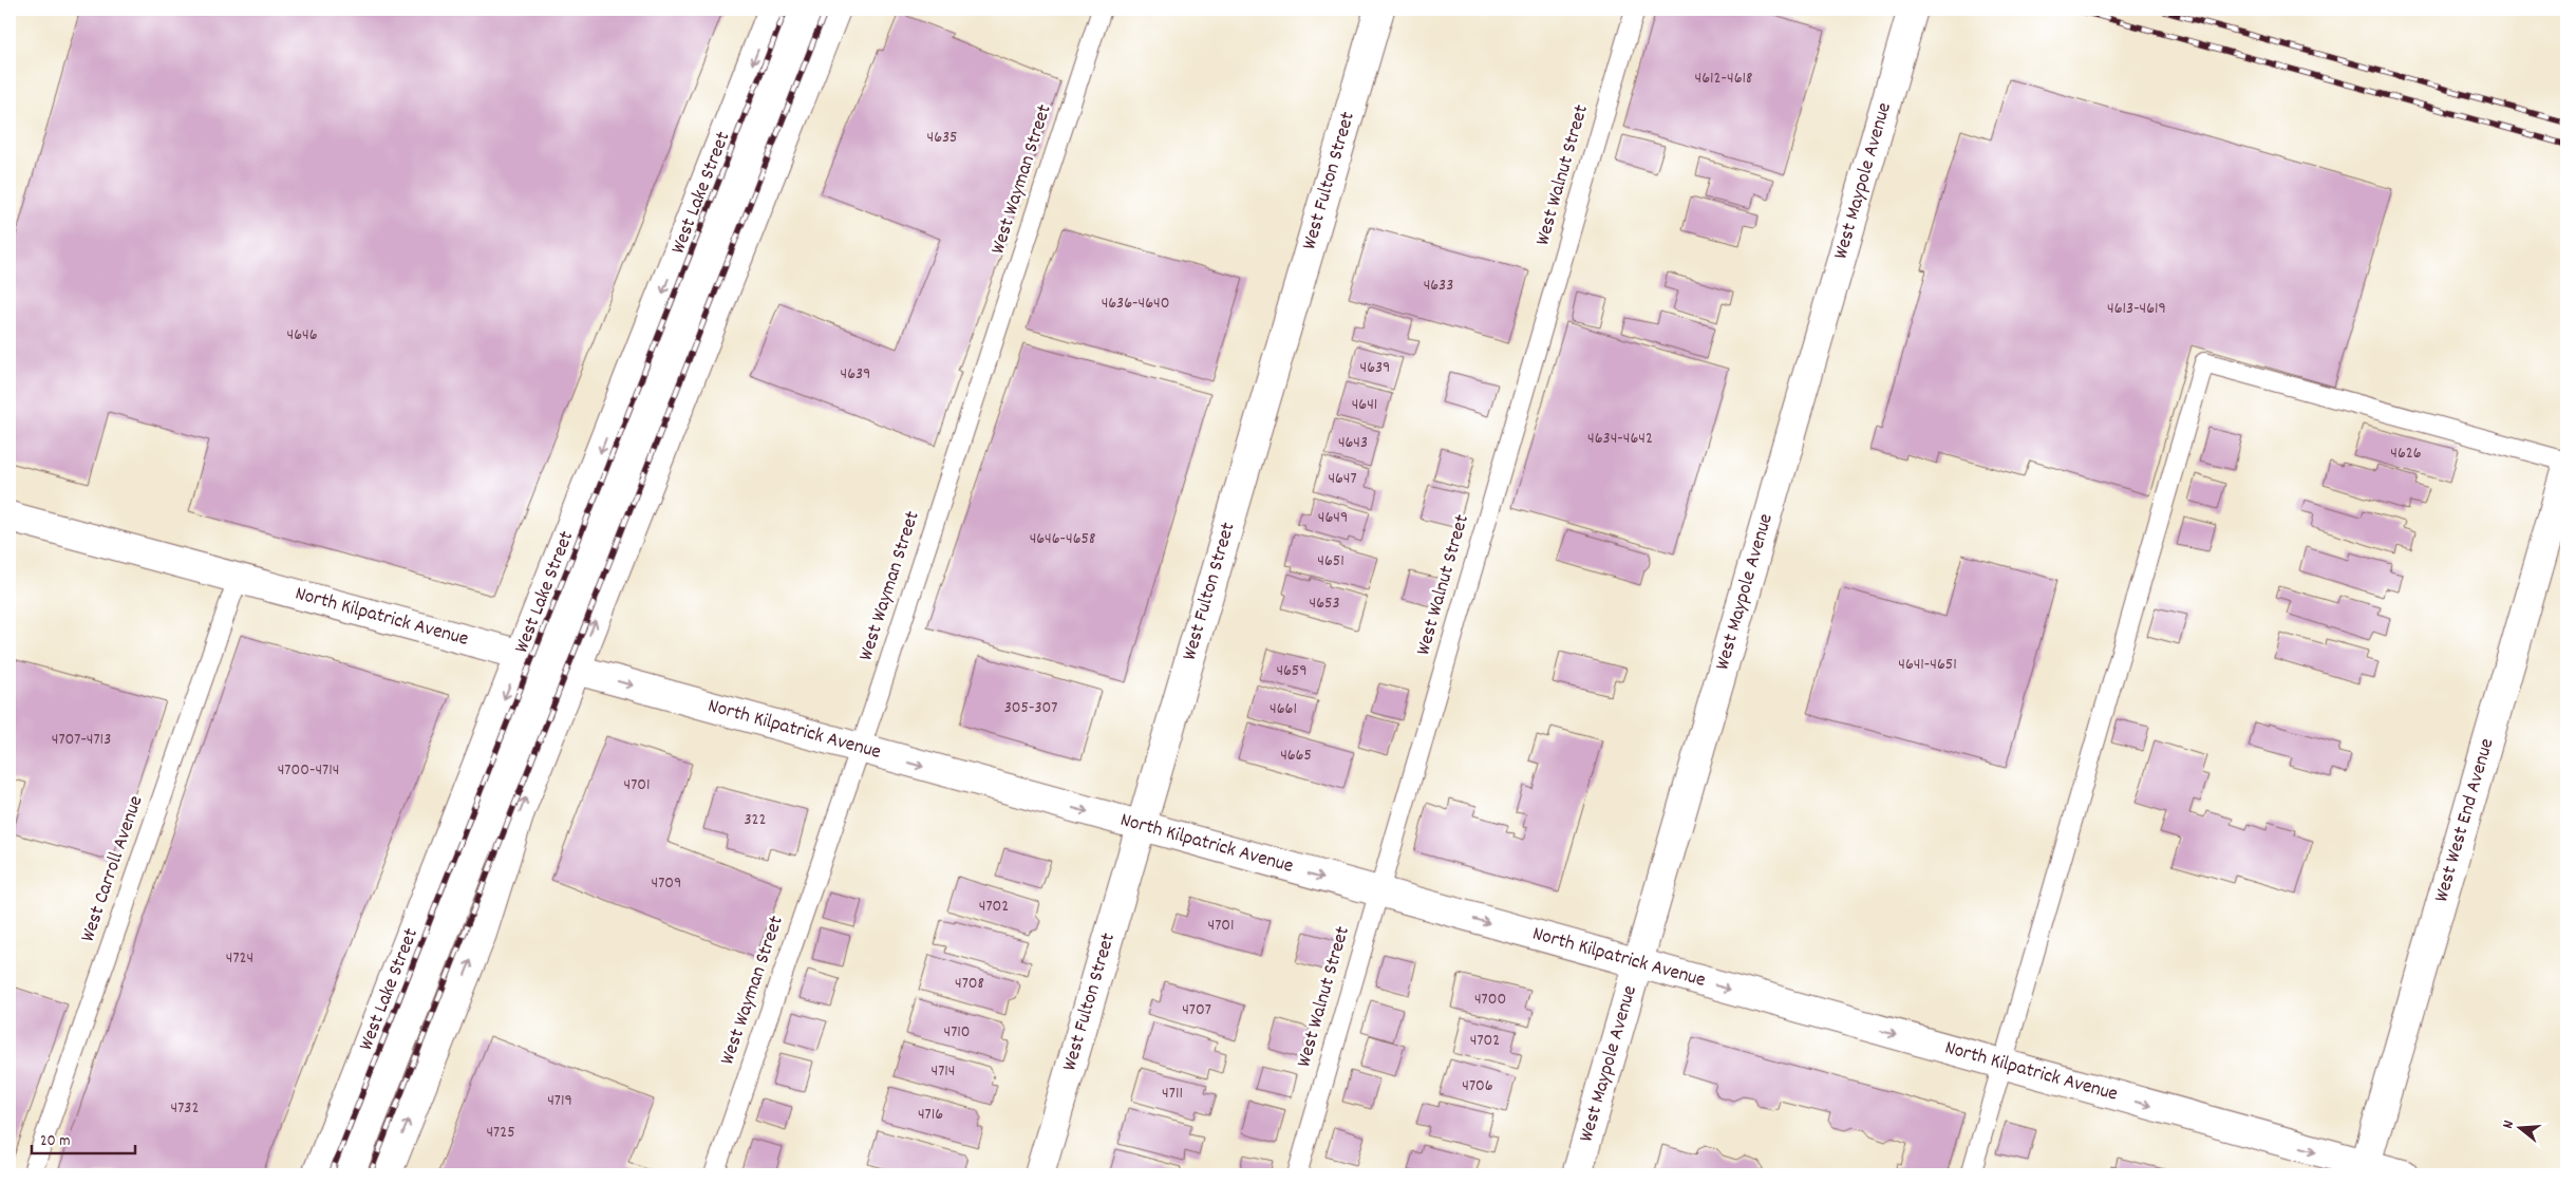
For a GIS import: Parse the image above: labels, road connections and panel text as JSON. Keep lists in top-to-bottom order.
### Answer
{
  "streets": {
    "street": [
      "West Maypole Avenue",
      "West Fulton Street",
      "West Lake Street",
      "North Kilpatrick Avenue",
      "West West End Avenue"
    ],
    "lane": ["West Walnut Street", "West Wayman Street", "West Carroll Avenue"]
  },
  "crossings": [
    ["West Walnut Street", "North Kilpatrick Avenue"],
    ["West Wayman Street", "North Kilpatrick Avenue"],
    ["West Maypole Avenue", "North Kilpatrick Avenue"],
    ["West Fulton Street", "North Kilpatrick Avenue"],
    ["West Lake Street", "North Kilpatrick Avenue"],
    ["North Kilpatrick Avenue", "West West End Avenue"],
    ["North Kilpatrick Avenue", "West Carroll Avenue"]
  ],
  "one_way": ["North Kilpatrick Avenue"],
  "house_numbers": [
    "4612-4618",
    "4635",
    "4633",
    "4636-4640",
    "4613-4619",
    "4646",
    "4639",
    "4639",
    "4641",
    "4634-4642",
    "4643",
    "4626",
    "4647",
    "4649",
    "4646-4658",
    "4651",
    "4653",
    "4641-4651",
    "4659",
    "305-307",
    "4661",
    "4707-4713",
    "4665",
    "4700-4714",
    "4701",
    "322",
    "4709",
    "4702",
    "4701",
    "4724",
    "4708",
    "4700",
    "4707",
    "4710",
    "4702",
    "4714",
    "4706",
    "4711",
    "4719",
    "4732",
    "4716",
    "4725"
  ],
  "scale_bar": "20 m",
  "north": "left"
}
